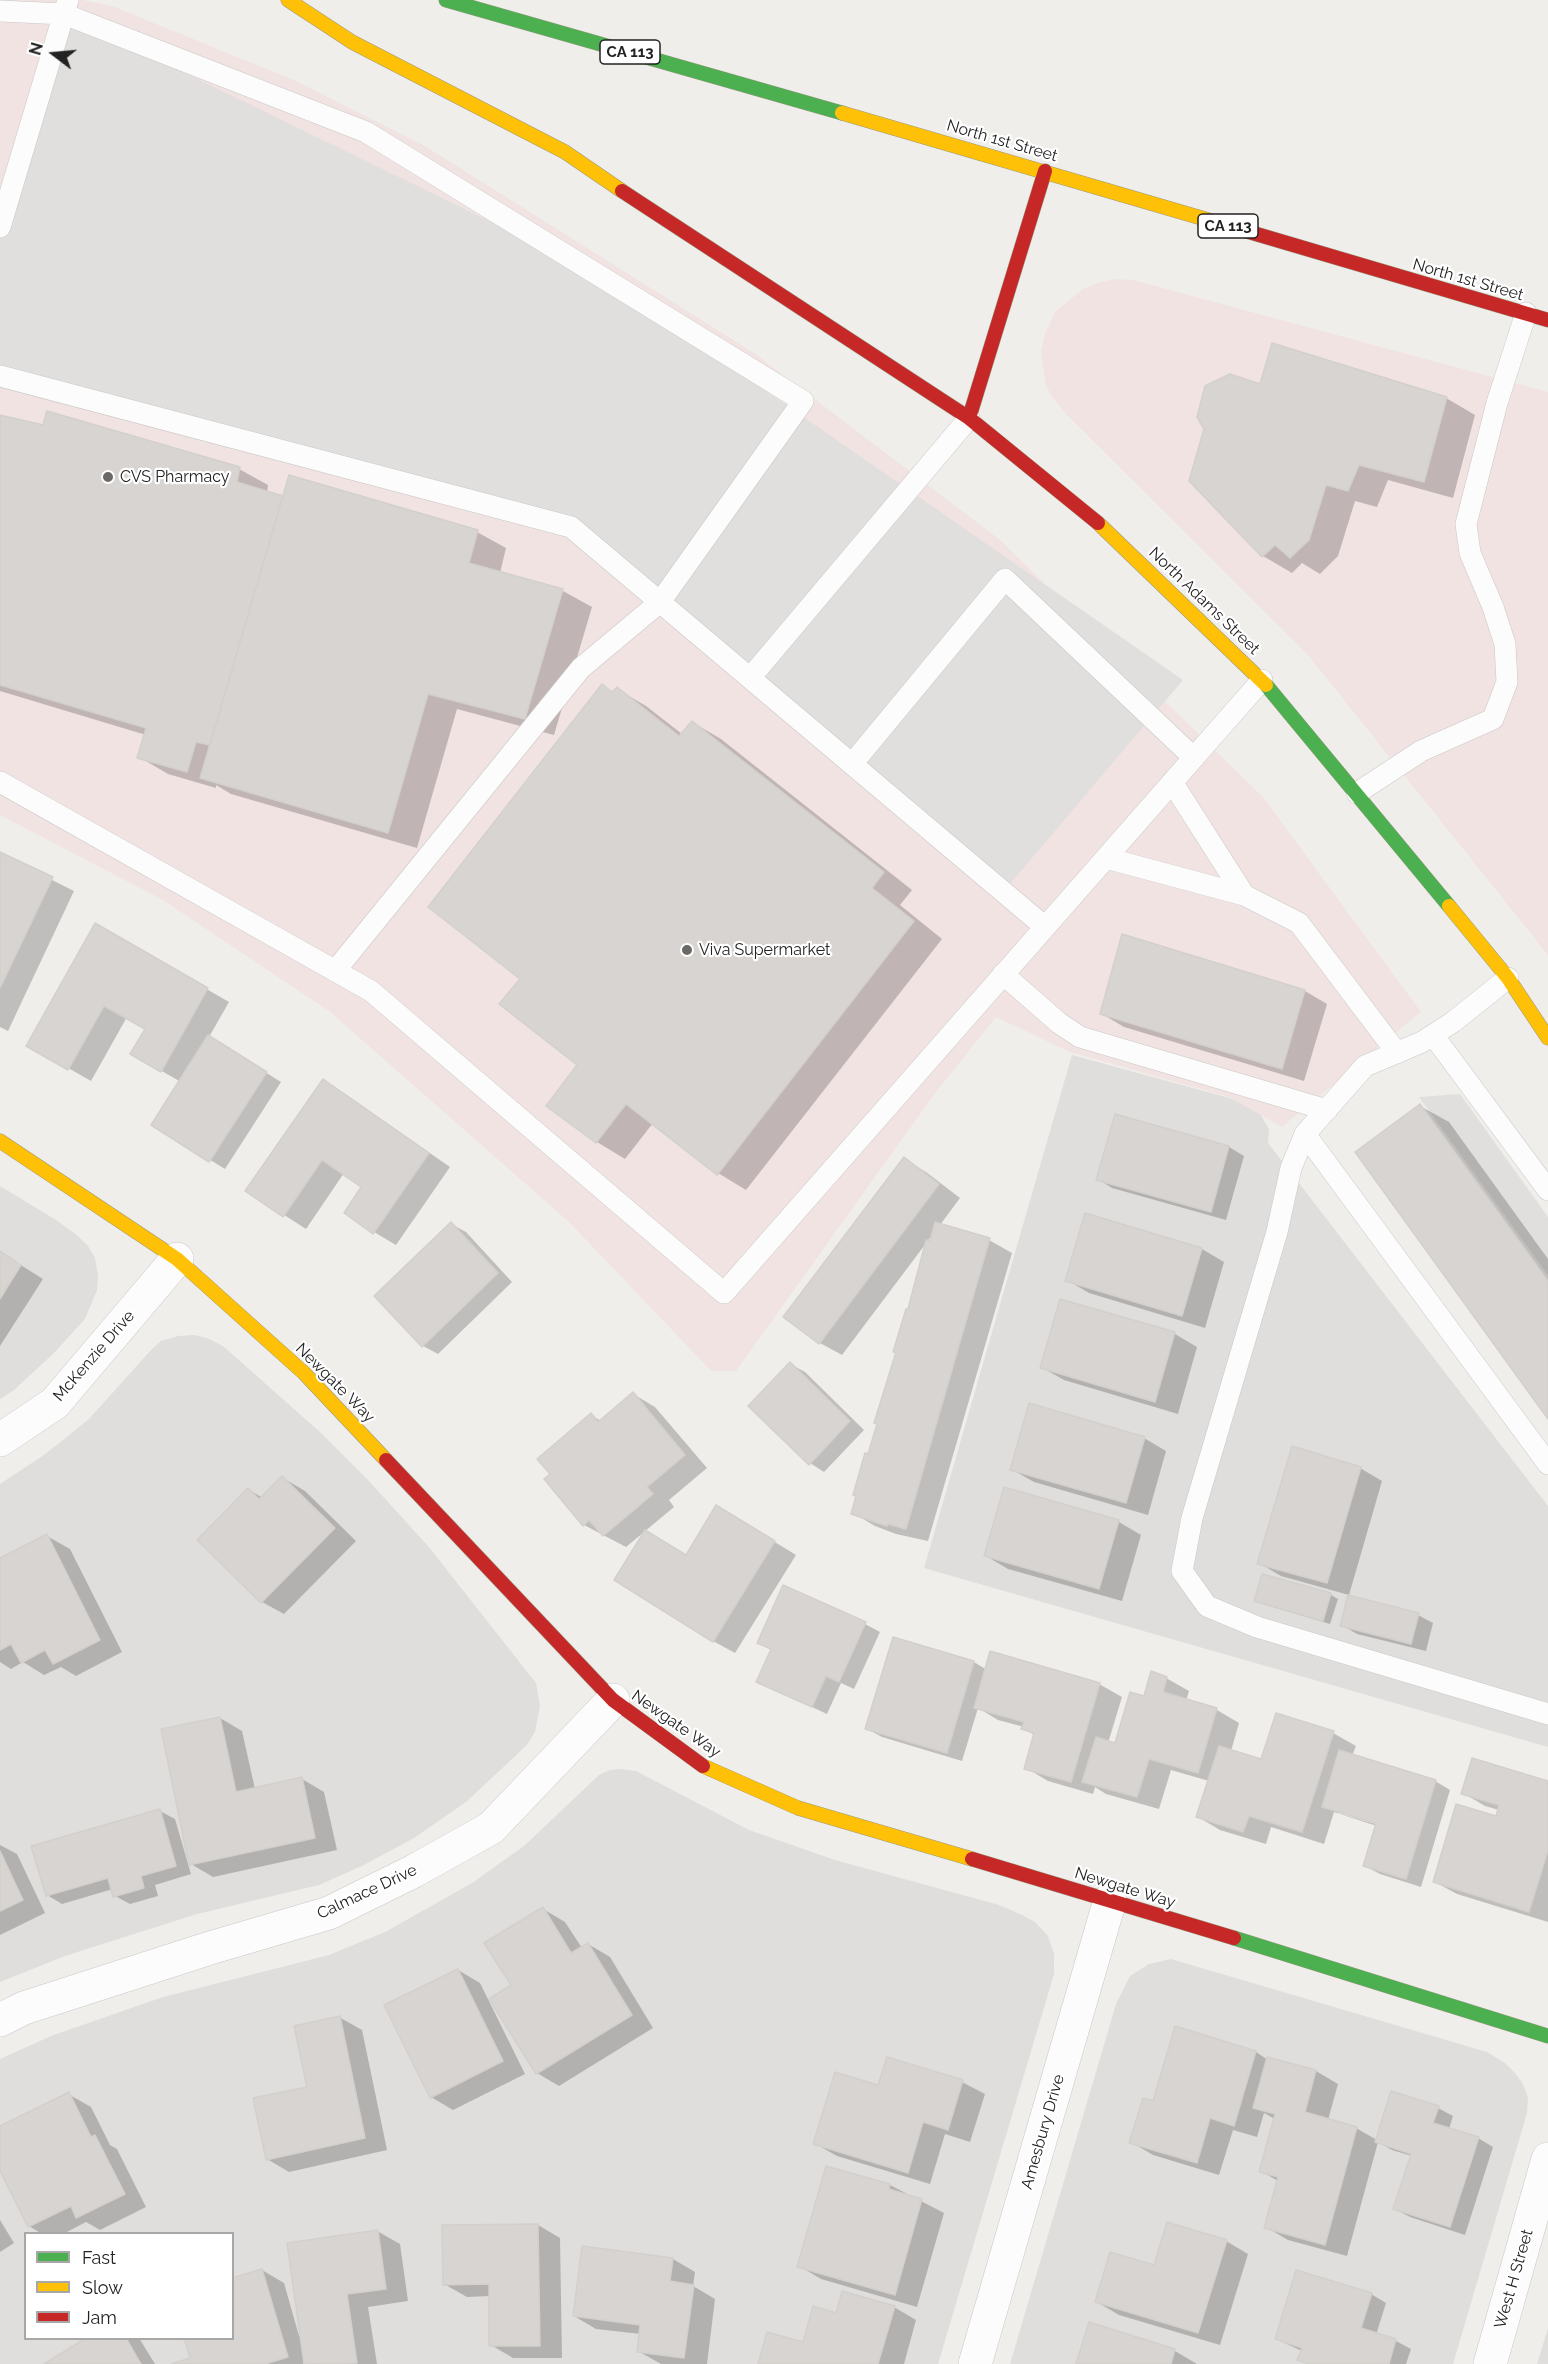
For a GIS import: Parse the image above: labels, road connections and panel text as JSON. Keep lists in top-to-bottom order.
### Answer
{
  "streets": {
    "street": [
      "CA 113",
      "North 1st Street",
      "North Adams Street",
      "McKenzie Drive",
      "Newgate Way",
      "Calmace Drive",
      "Amesbury Drive",
      "West H Street"
    ]
  },
  "crossings": [
    ["McKenzie Drive", "Newgate Way"],
    ["Newgate Way", "Calmace Drive"],
    ["Newgate Way", "Amesbury Drive"]
  ],
  "places": ["CVS Pharmacy", "Viva Supermarket"],
  "legend": ["Fast", "Slow", "Jam"],
  "north": "left"
}
